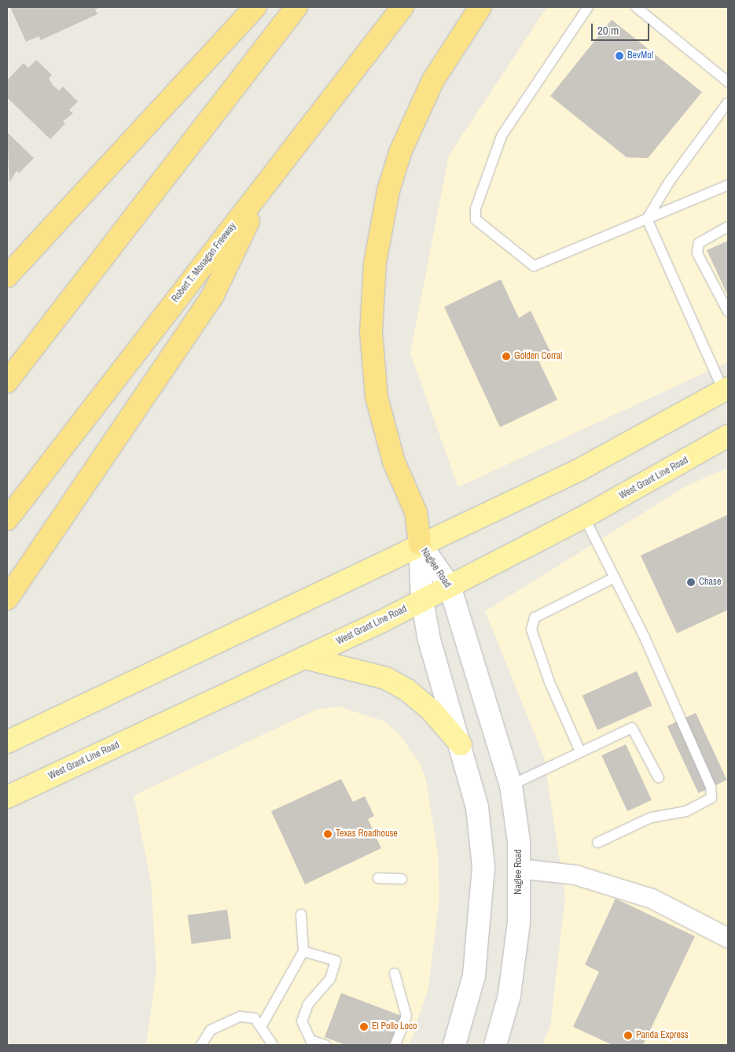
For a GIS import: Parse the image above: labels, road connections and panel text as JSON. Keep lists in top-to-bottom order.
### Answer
{
  "streets": {
    "highway": ["Robert T. Monagan Freeway"],
    "main road": ["West Grant Line Road", "Naglee Road"]
  },
  "crossings": [
    ["West Grant Line Road", "Naglee Road"]
  ],
  "places": [
    "BevMo!",
    "Golden Corral",
    "Chase",
    "Texas Roadhouse",
    "El Pollo Loco",
    "Panda Express"
  ],
  "scale_bar": "20 m"
}
